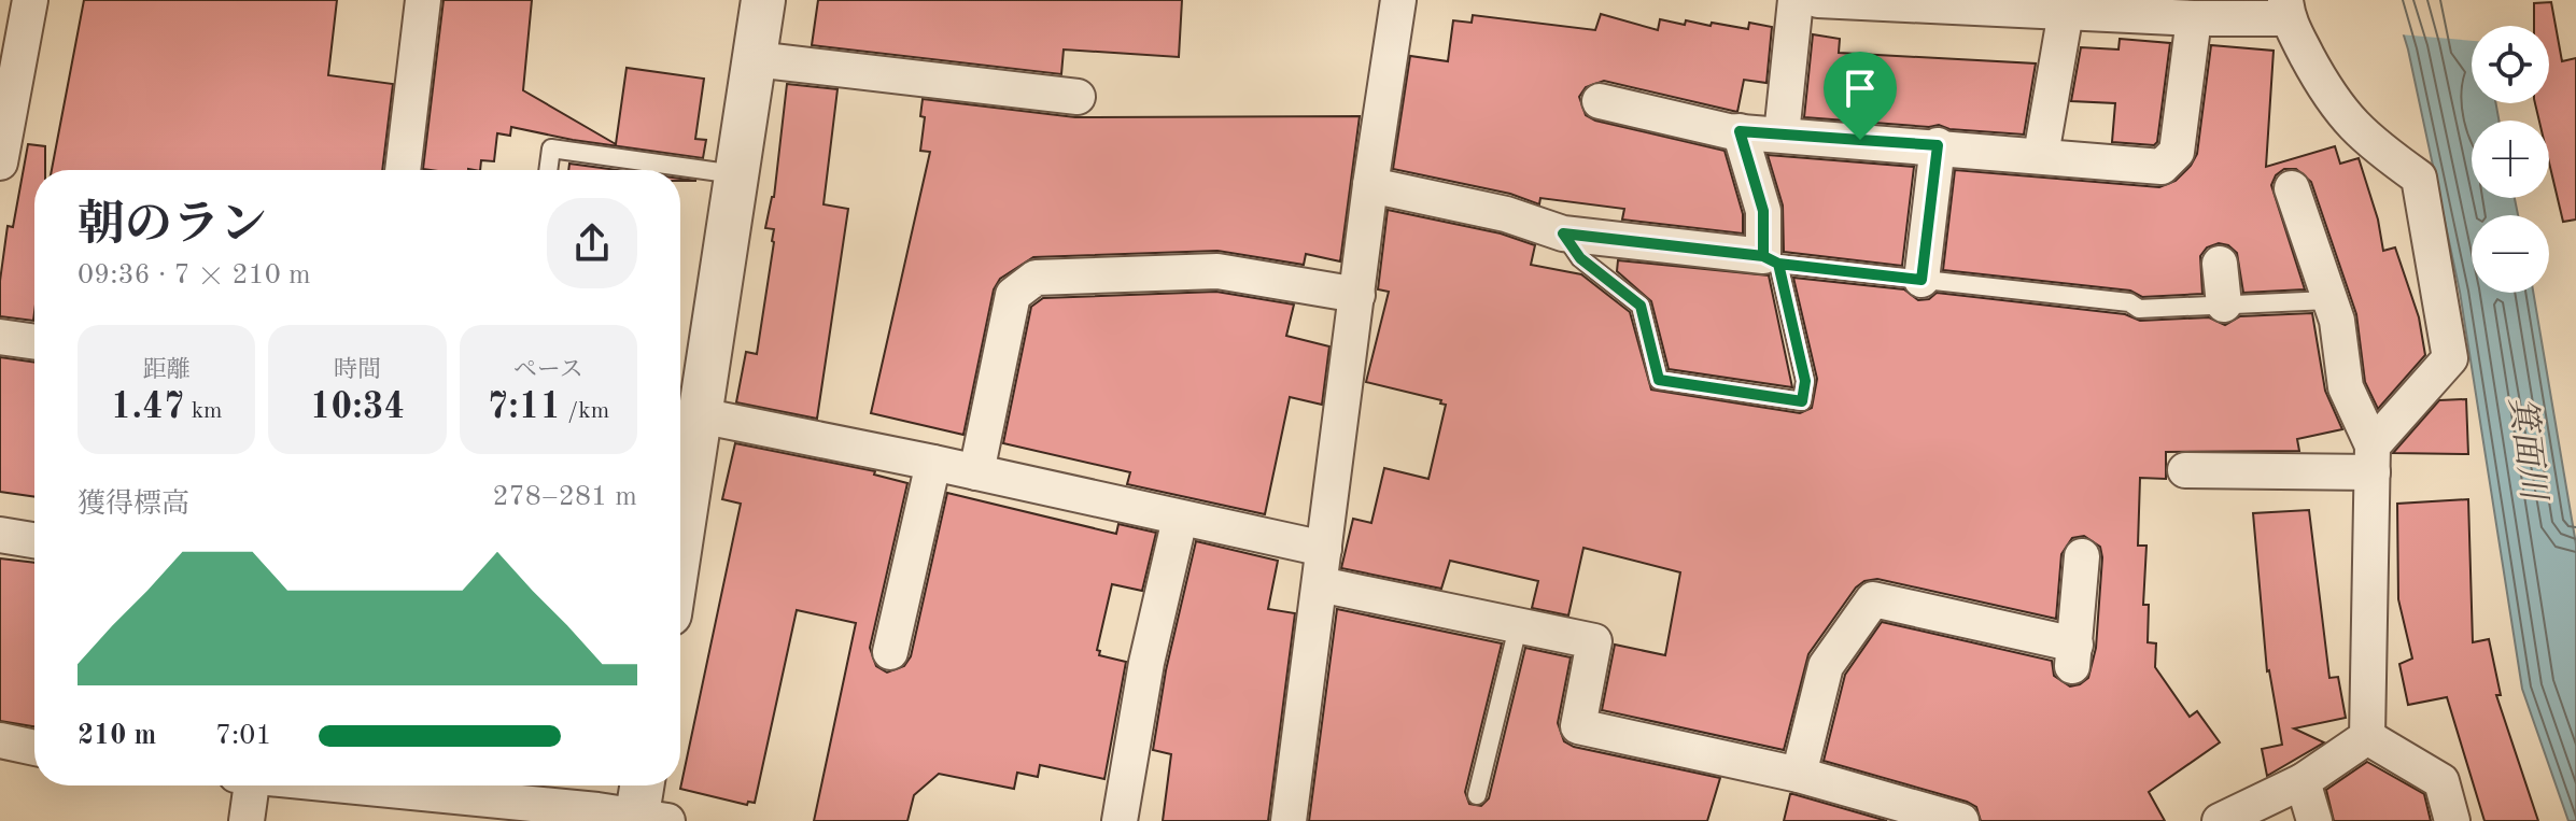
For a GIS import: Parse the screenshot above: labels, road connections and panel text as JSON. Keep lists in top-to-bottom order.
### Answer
{
  "water": ["箕面川"],
  "page": {
    "map_buttons": ["+", "−"],
    "heading": ["朝のラン", "09:36 · 7 × 210 m"],
    "stats": [
      ["距離", "1.47 km"],
      ["時間", "10:34"],
      ["ペース", "7:11 /km"]
    ],
    "chart": ["獲得標高", "278–281 m"],
    "list": [
      {
        "name": "210 m",
        "note": "7:01"
      }
    ]
  }
}
